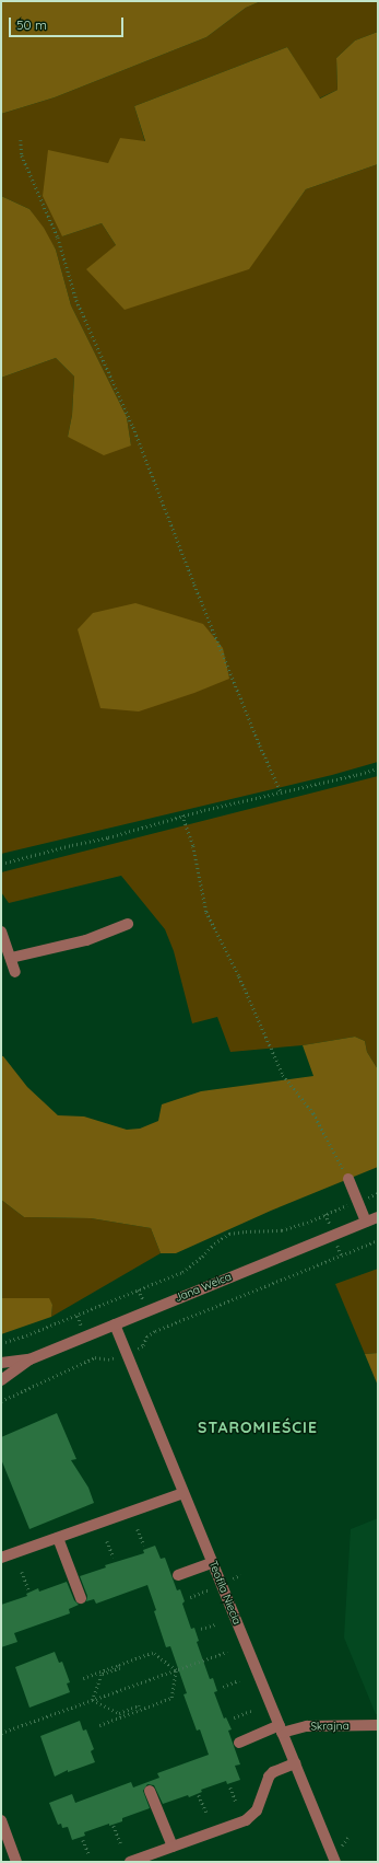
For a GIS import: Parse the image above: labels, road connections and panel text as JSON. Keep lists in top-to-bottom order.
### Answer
{
  "streets": {
    "street": ["Jana Welca", "Teofila Niecia", "Skrajna"]
  },
  "crossings": [
    ["Jana Welca", "Teofila Niecia"],
    ["Teofila Niecia", "Skrajna"]
  ],
  "districts": ["STAROMIEŚCIE"],
  "scale_bar": "50 m"
}
